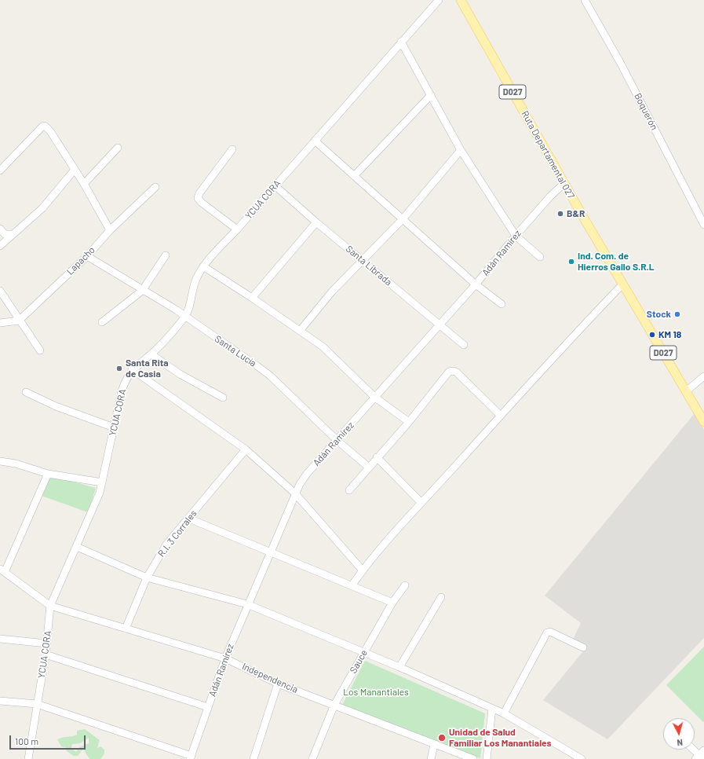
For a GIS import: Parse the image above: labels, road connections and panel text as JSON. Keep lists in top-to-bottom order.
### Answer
{
  "streets": {
    "main road": ["D027", "Ruta Departamental 027"],
    "street": [
      "Boquerón",
      "YCUA CORA",
      "Adán Ramírez",
      "Lapacho",
      "Santa Librada",
      "Santa Lucía",
      "R.I. 3 Corrales",
      "Sauce",
      "Independencia"
    ]
  },
  "crossings": [
    ["Ruta Departamental 027", "Adán Ramírez"],
    ["YCUA CORA", "Santa Librada"],
    ["YCUA CORA", "Santa Lucía"],
    ["YCUA CORA", "Independencia"],
    ["Adán Ramírez", "Santa Librada"],
    ["Adán Ramírez", "Santa Lucía"],
    ["Adán Ramírez", "Independencia"],
    ["Lapacho", "Santa Lucía"],
    ["R.I. 3 Corrales", "Independencia"],
    ["Sauce", "Independencia"]
  ],
  "parks": ["Los Manantiales"],
  "places": [
    "B&R",
    "Ind. Com. de Hierros Gallo S.R.L",
    "Stock",
    "KM 18",
    "Santa Rita de Casia",
    "Unidad de Salud Familiar Los Manantiales"
  ],
  "scale_bar": "100 m",
  "north": "bottom"
}
